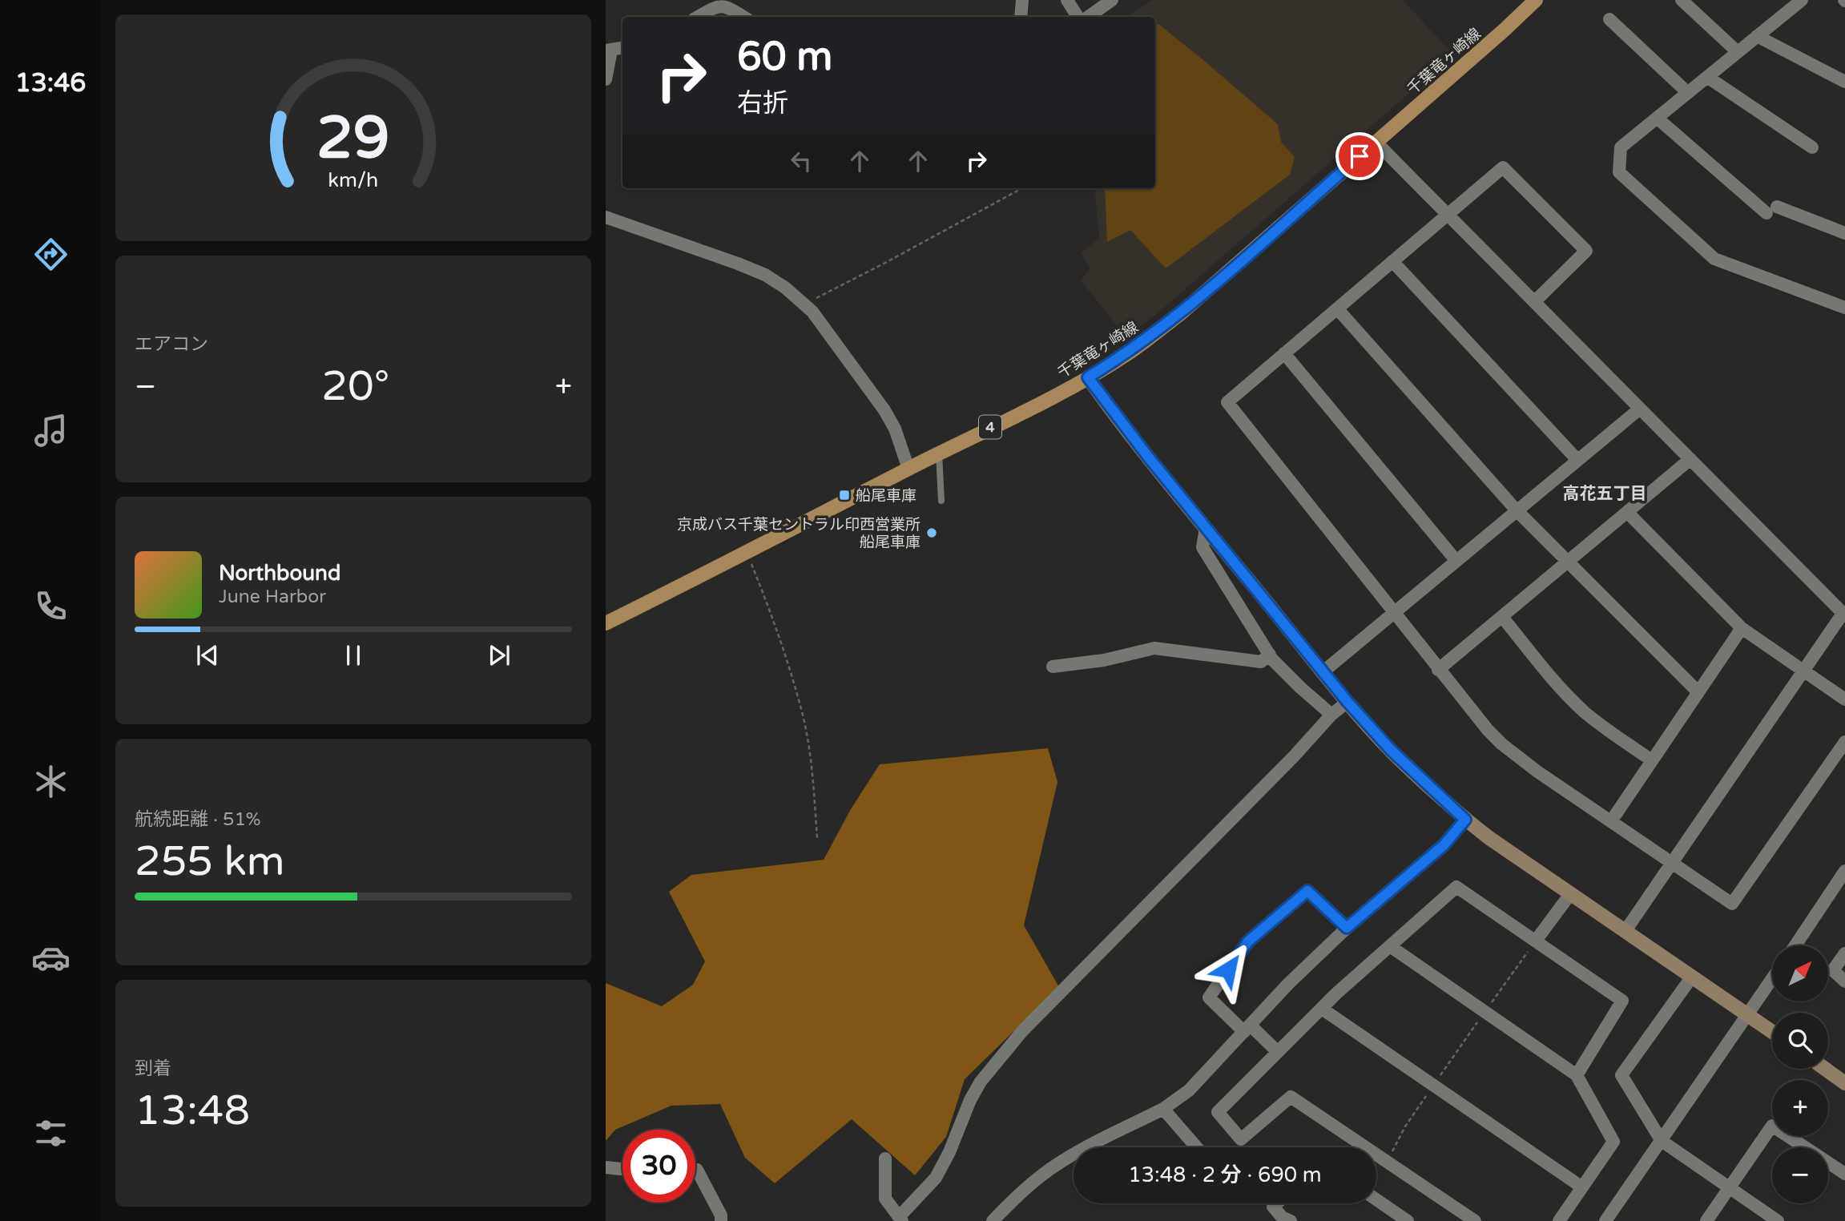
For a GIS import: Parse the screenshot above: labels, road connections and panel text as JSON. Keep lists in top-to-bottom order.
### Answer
{
  "streets": {
    "main road": ["千葉竜ヶ崎線", "4"]
  },
  "districts": ["高花五丁目"],
  "places": {
    "transit": ["船尾車庫"],
    "other": ["京成バス千葉セントラル印西営業所 船尾車庫"]
  },
  "north": "top right",
  "page": {
    "tabs": "13:46",
    "turn": ["60 m", "右折"],
    "tile": [
      "エアコン",
      ["航続距離 · 51%", "255 km"],
      ["到着", "13:48"]
    ],
    "heat": ["−", "20°", "+"],
    "song": ["Northbound", "June Harbor"],
    "map_buttons": ["+", "−"],
    "limit": "30",
    "trip": "13:48 · 2 分 · 690 m",
    "gauge": ["29", "km/h"]
  }
}
